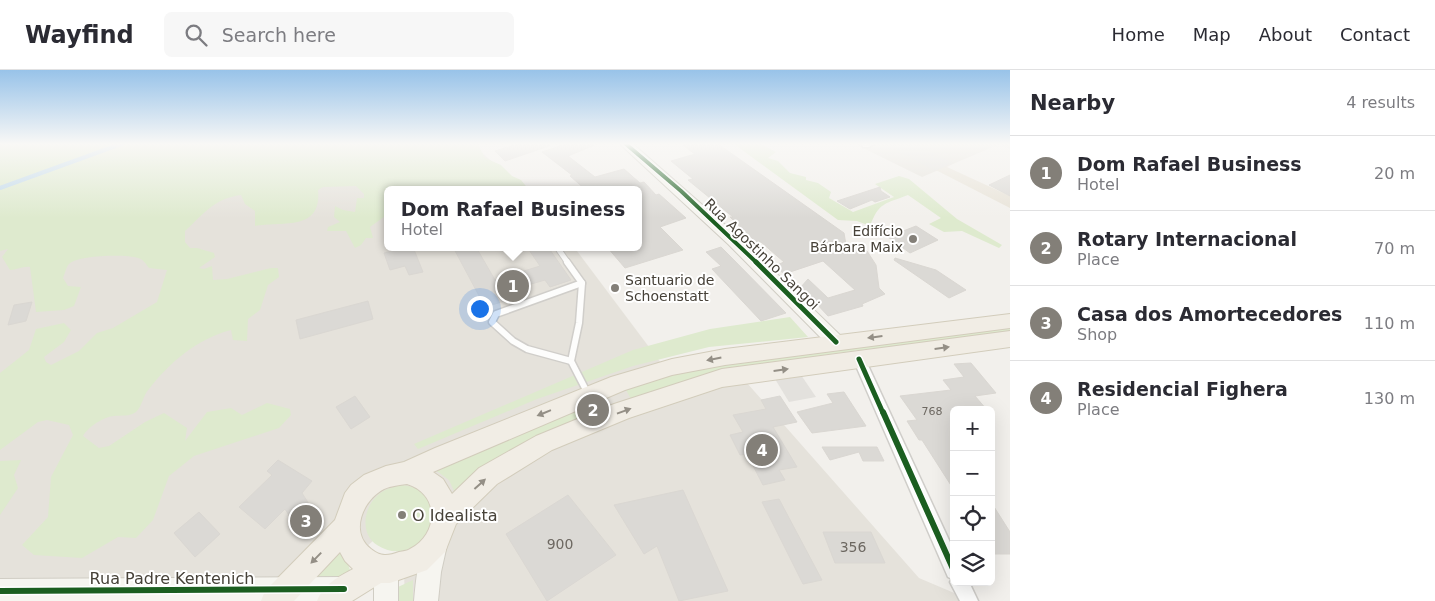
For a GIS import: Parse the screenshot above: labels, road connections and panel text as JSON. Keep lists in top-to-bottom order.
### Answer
{
  "streets": {
    "street": ["Rua Agostinho Sangoi", "Rua Padre Kentenich"]
  },
  "places": ["Edifício Bárbara Maix", "Santuario de Schoenstatt", "O Idealista"],
  "house_numbers": ["768", "900", "356"],
  "page": {
    "header": "Wayfind",
    "search": "Search here",
    "nav": [
      "Home",
      "Map",
      "About",
      "Contact"
    ],
    "heading": ["Nearby", "4 results"],
    "list": [
      {
        "mark": "1",
        "name": "Dom Rafael Business",
        "note": "Hotel",
        "value": "20 m"
      },
      {
        "mark": "2",
        "name": "Rotary Internacional",
        "note": "Place",
        "value": "70 m"
      },
      {
        "mark": "3",
        "name": "Casa dos Amortecedores",
        "note": "Shop",
        "value": "110 m"
      },
      {
        "mark": "4",
        "name": "Residencial Fighera",
        "note": "Place",
        "value": "130 m"
      }
    ],
    "popup": ["Dom Rafael Business", "Hotel"],
    "pins": [
      "1",
      "2",
      "4",
      "3"
    ],
    "map_buttons": ["+", "−"]
  }
}
